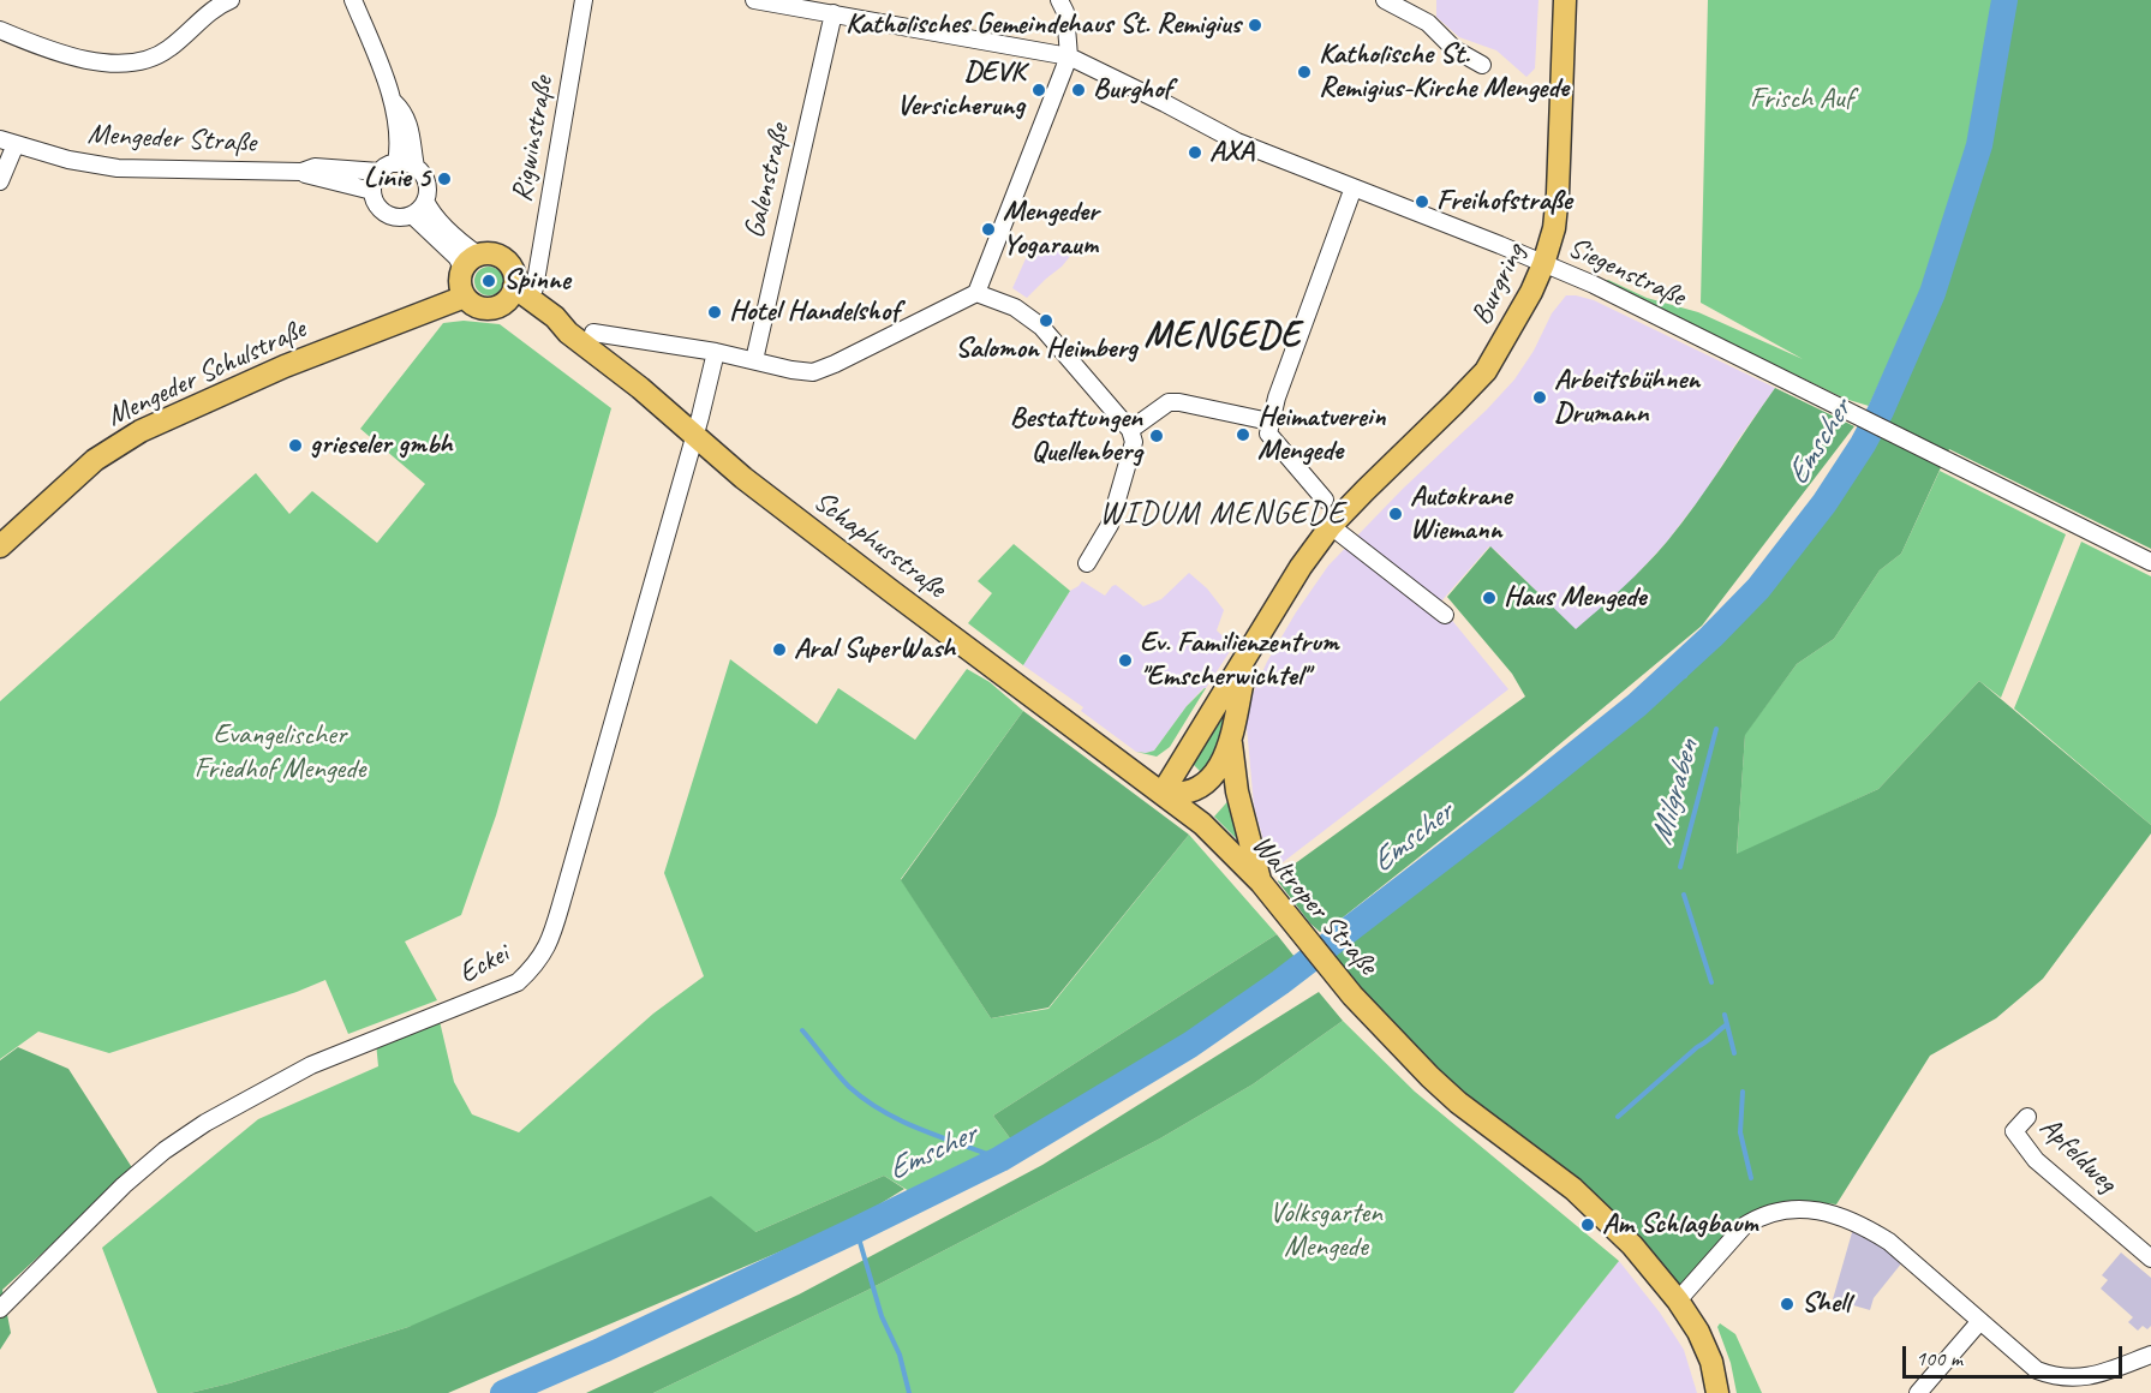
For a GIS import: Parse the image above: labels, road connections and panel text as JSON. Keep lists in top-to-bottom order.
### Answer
{
  "streets": {
    "main road": [
      "Burgring",
      "Mengeder Schulstraße",
      "Schaphusstraße",
      "Waltroper Straße"
    ],
    "street": [
      "Mengeder Straße",
      "Rigwinstraße",
      "Galenstraße",
      "Siegenstraße",
      "Eckei",
      "Apfeldweg"
    ]
  },
  "crossings": [
    ["Rigwinstraße", "Mengeder Schulstraße"],
    ["Rigwinstraße", "Schaphusstraße"],
    ["Galenstraße", "Siegenstraße"],
    ["Siegenstraße", "Burgring"],
    ["Mengeder Schulstraße", "Schaphusstraße"],
    ["Schaphusstraße", "Waltroper Straße"],
    ["Schaphusstraße", "Eckei"]
  ],
  "districts": ["MENGEDE", "WIDUM MENGEDE"],
  "water": ["Emscher", "Milgraben"],
  "parks": ["Frisch Auf", "Evangelischer Friedhof Mengede", "Volksgarten Mengede"],
  "places": [
    "Katholisches Gemeindehaus St. Remigius",
    "Katholische St. Remigius-Kirche Mengede",
    "DEVK Versicherung",
    "Burghof",
    "AXA",
    "Linie 5",
    "Freihofstraße",
    "Mengeder Yogaraum",
    "Spinne",
    "Hotel Handelshof",
    "Salomon Heimberg",
    "Arbeitsbühnen Drumann",
    "Heimatverein Mengede",
    "Bestattungen Quellenberg",
    "grieseler gmbh",
    "Autokrane Wiemann",
    "Haus Mengede",
    "Aral SuperWash",
    "Ev. Familienzentrum \"Emscherwichtel\"",
    "Am Schlagbaum",
    "Shell"
  ],
  "scale_bar": "100 m"
}
